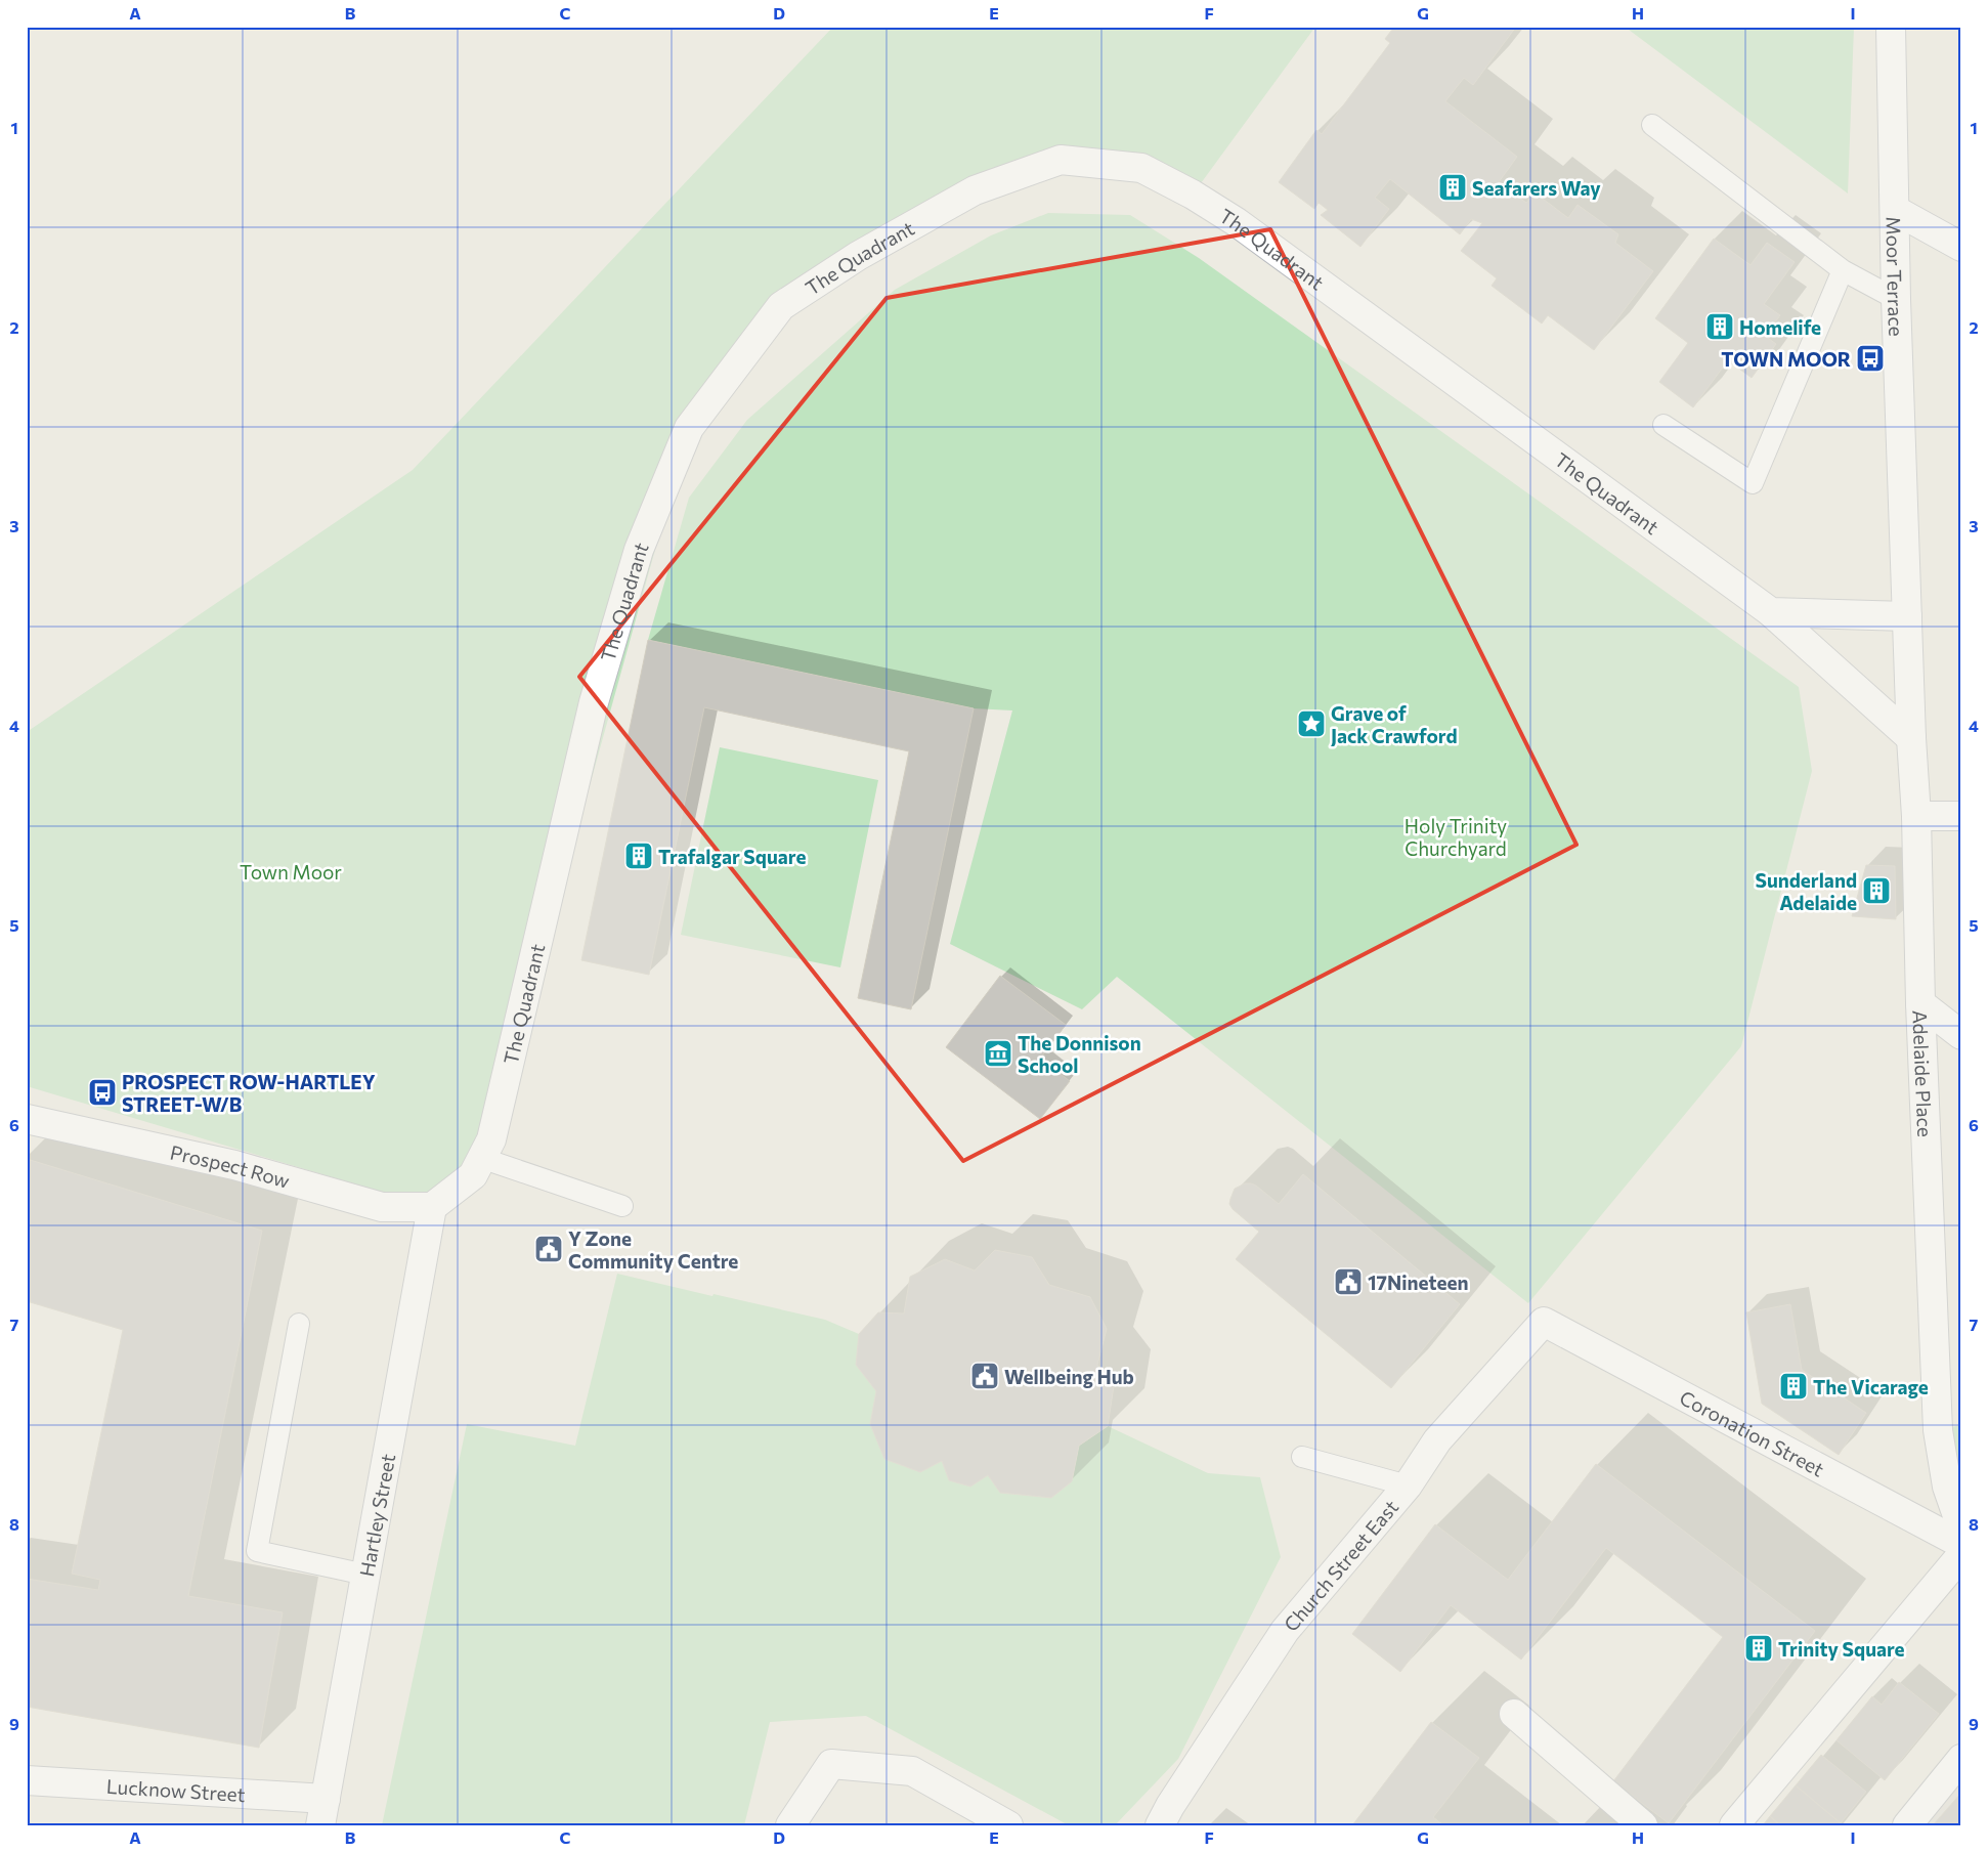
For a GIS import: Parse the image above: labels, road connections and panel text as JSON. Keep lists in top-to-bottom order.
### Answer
{
  "streets": {
    "street": [
      "The Quadrant",
      "Moor Terrace",
      "Adelaide Place",
      "Prospect Row",
      "Coronation Street",
      "Hartley Street",
      "Church Street East",
      "Lucknow Street"
    ]
  },
  "crossings": [
    ["The Quadrant", "Adelaide Place"],
    ["The Quadrant", "Prospect Row"],
    ["The Quadrant", "Hartley Street"],
    ["Moor Terrace", "Adelaide Place"],
    ["Prospect Row", "Hartley Street"],
    ["Coronation Street", "Church Street East"],
    ["Hartley Street", "Lucknow Street"]
  ],
  "parks": ["Holy Trinity Churchyard", "Town Moor"],
  "places": {
    "building": [
      "Seafarers Way",
      "Homelife",
      "Trafalgar Square",
      "Sunderland Adelaide",
      "The Vicarage",
      "Trinity Square"
    ],
    "bus stop": ["TOWN MOOR", "PROSPECT ROW-HARTLEY STREET-W/B"],
    "place": ["Grave of Jack Crawford"],
    "museum": ["The Donnison School"],
    "public building": ["Y Zone Community Centre", "17Nineteen", "Wellbeing Hub"]
  },
  "grid": {
    "columns": [
      "A",
      "B",
      "C",
      "D",
      "E",
      "F",
      "G",
      "H",
      "I"
    ],
    "rows": [
      "1",
      "2",
      "3",
      "4",
      "5",
      "6",
      "7",
      "8",
      "9"
    ]
  }
}
